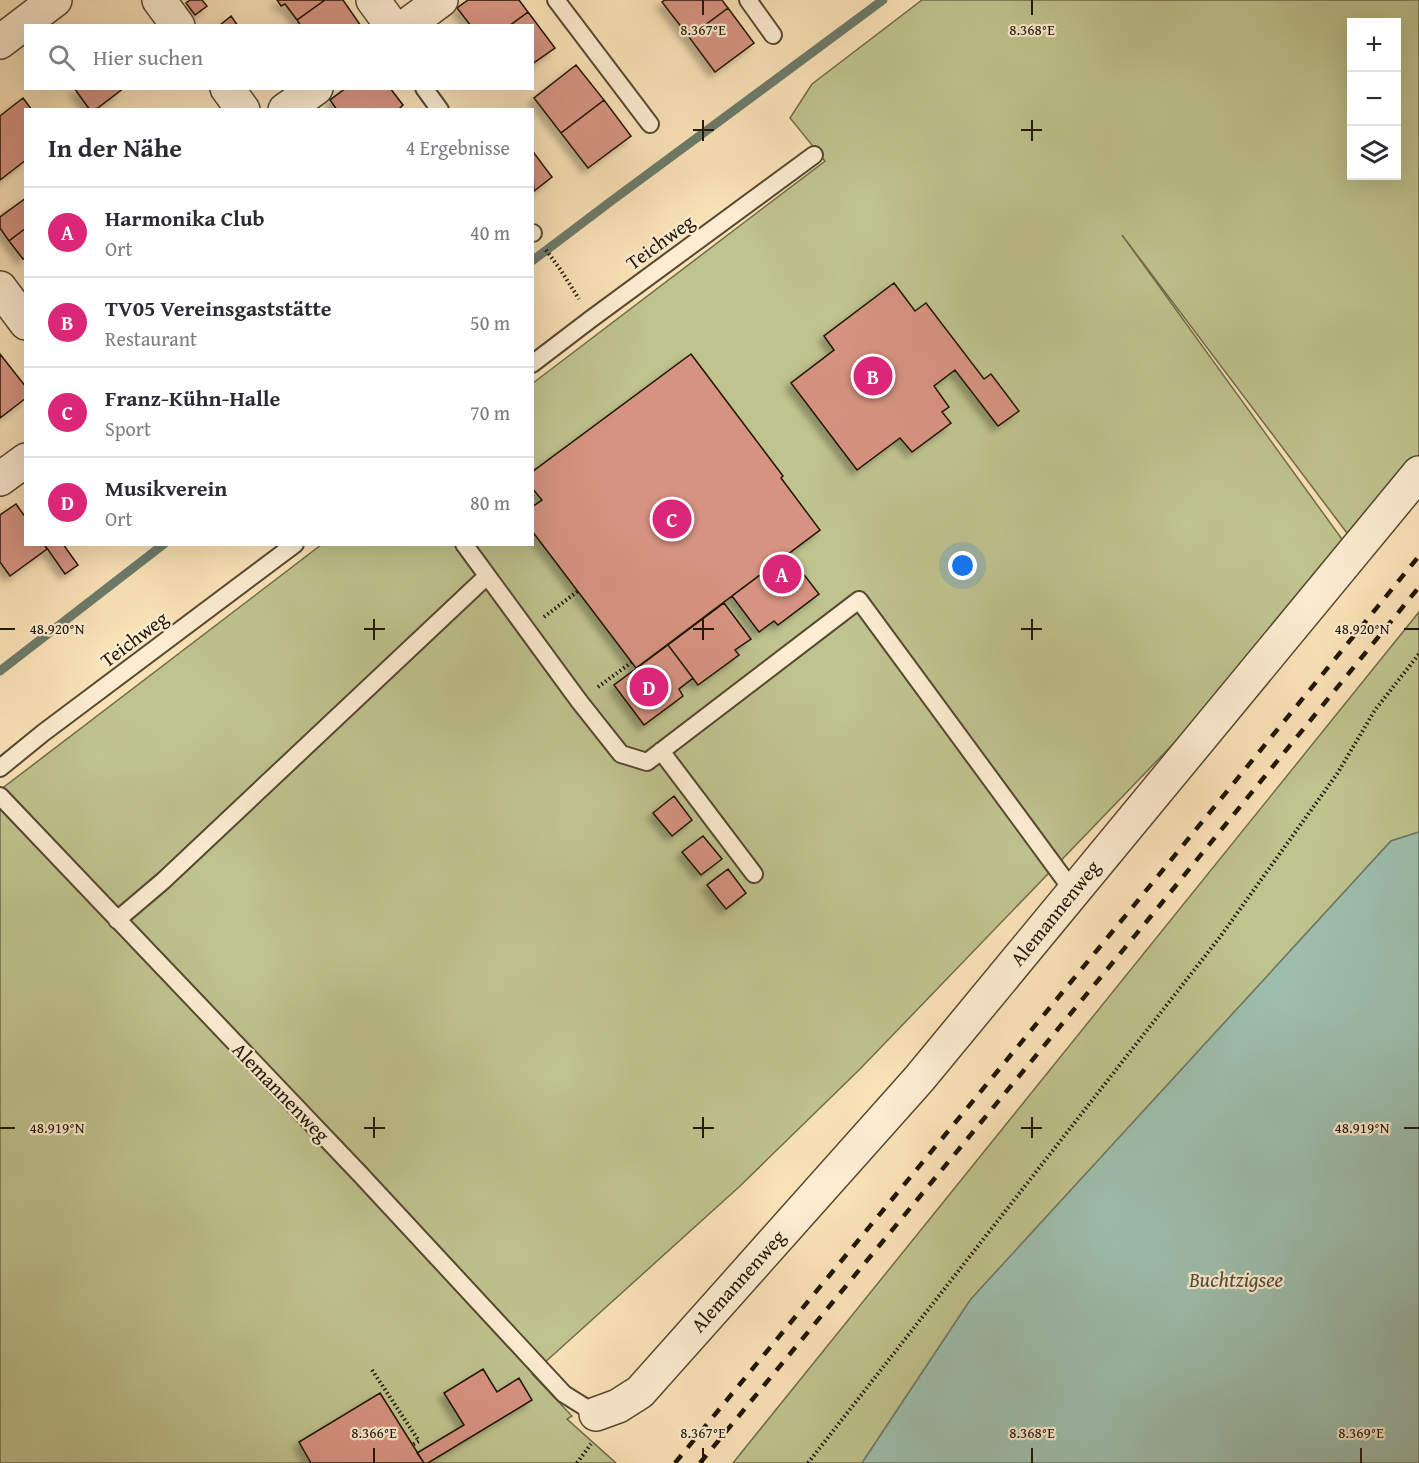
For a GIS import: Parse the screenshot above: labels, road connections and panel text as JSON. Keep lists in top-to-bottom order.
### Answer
{
  "streets": {
    "street": ["Alemannenweg"],
    "lane": ["Teichweg"]
  },
  "water": ["Buchtzigsee"],
  "page": {
    "map_buttons": ["+", "−"],
    "search": "Hier suchen",
    "heading": ["In der Nähe", "4 Ergebnisse"],
    "list": [
      {
        "mark": "A",
        "name": "Harmonika Club",
        "note": "Ort",
        "value": "40 m"
      },
      {
        "mark": "B",
        "name": "TV05 Vereinsgaststätte",
        "note": "Restaurant",
        "value": "50 m"
      },
      {
        "mark": "C",
        "name": "Franz-Kühn-Halle",
        "note": "Sport",
        "value": "70 m"
      },
      {
        "mark": "D",
        "name": "Musikverein",
        "note": "Ort",
        "value": "80 m"
      }
    ],
    "pins": [
      "B",
      "C",
      "A",
      "D"
    ]
  },
  "coordinates": [
    "8.367°E",
    "8.368°E",
    "48.920°N",
    "48.919°N",
    "8.366°E",
    "8.369°E"
  ]
}
